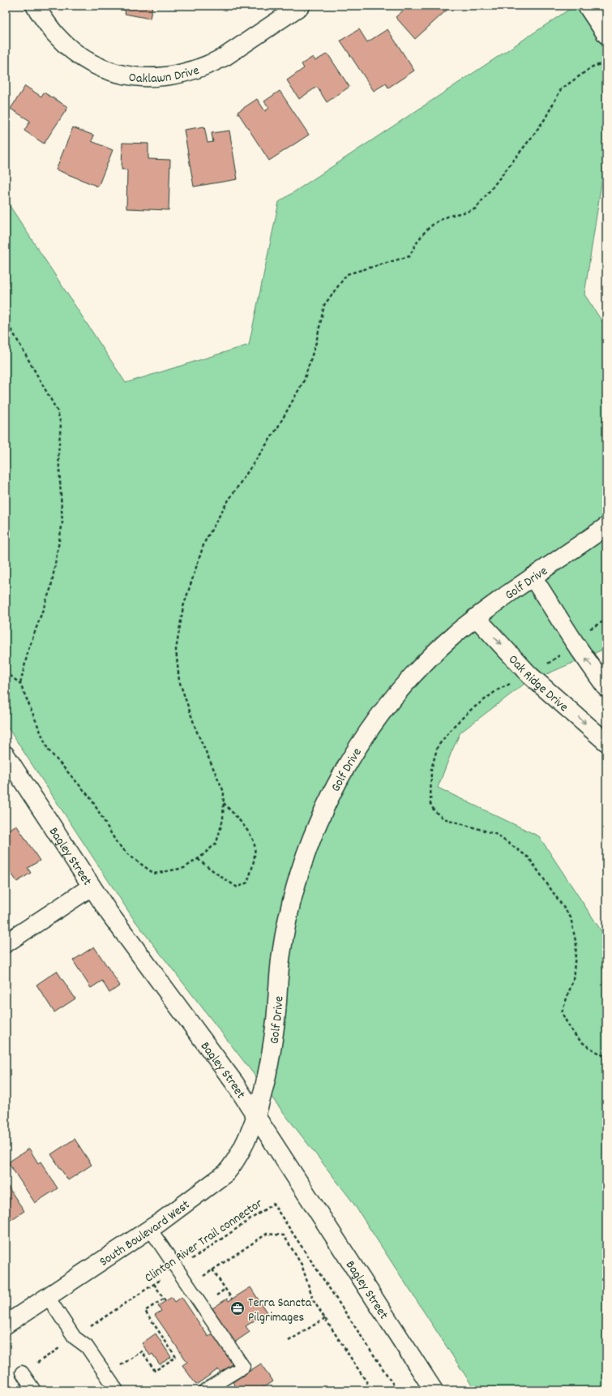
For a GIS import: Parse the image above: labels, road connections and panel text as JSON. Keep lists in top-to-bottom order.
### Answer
{
  "streets": {
    "street": [
      "Oaklawn Drive",
      "Golf Drive",
      "Oak Ridge Drive",
      "Bagley Street",
      "South Boulevard West"
    ],
    "path": ["Clinton River Trail connector"]
  },
  "crossings": [
    ["Golf Drive", "Oak Ridge Drive"],
    ["Golf Drive", "Bagley Street"],
    ["Golf Drive", "South Boulevard West"],
    ["Bagley Street", "South Boulevard West"]
  ],
  "places": {
    "office": ["Terra Sancta Pilgrimages"]
  }
}
